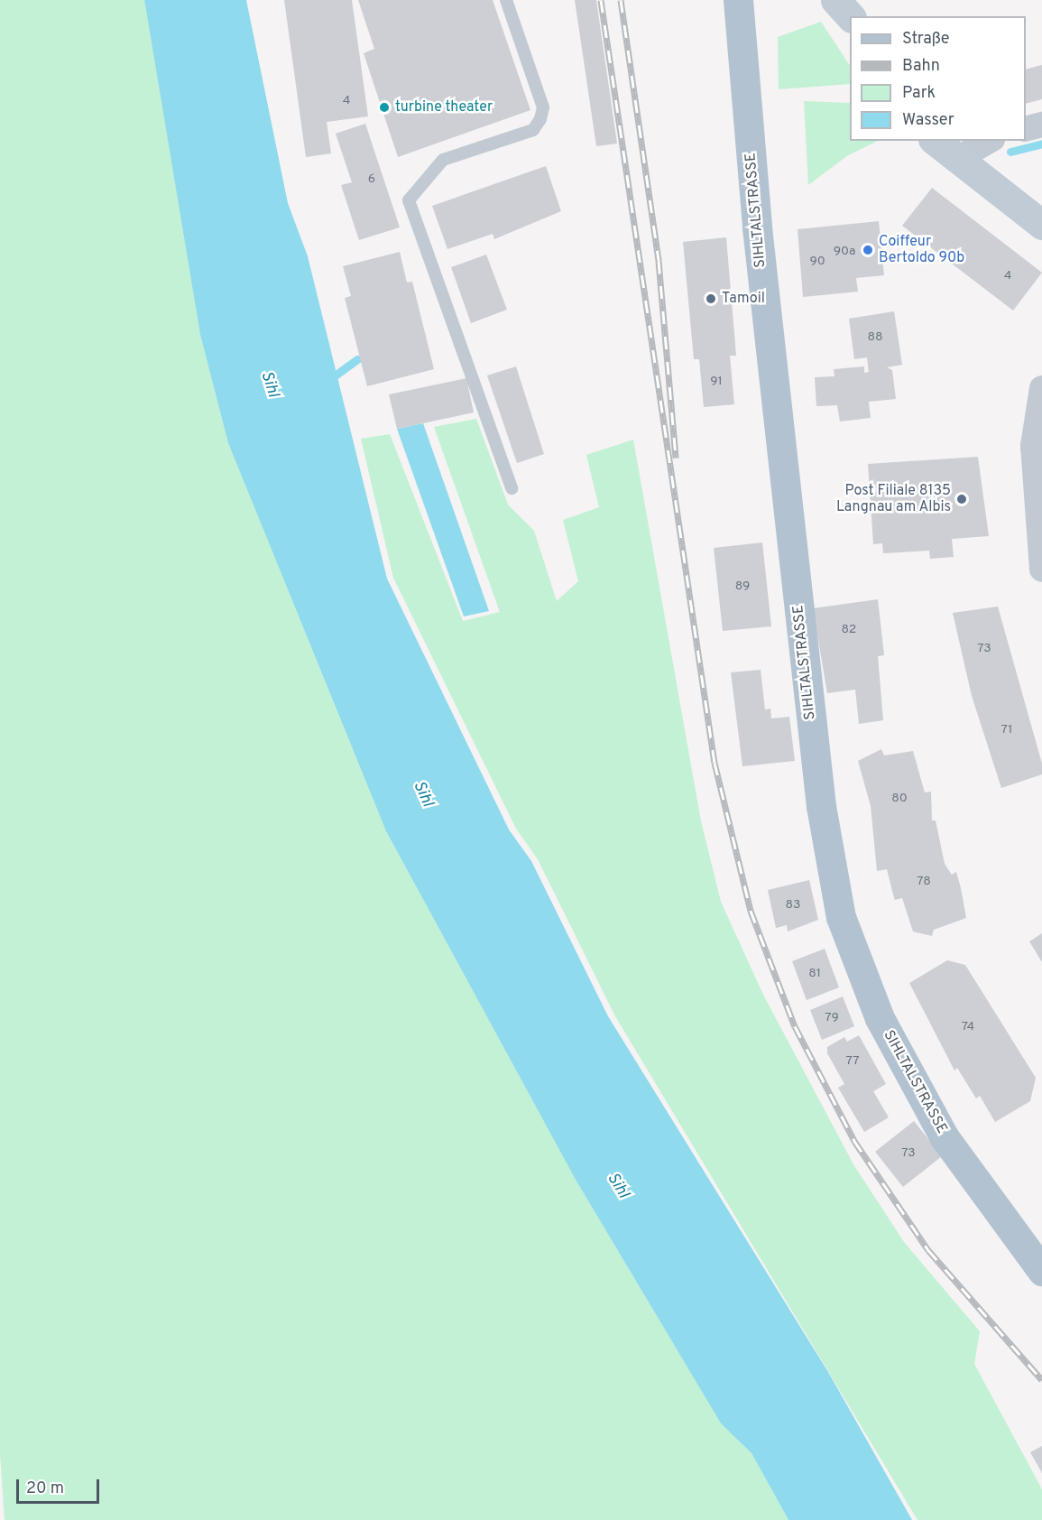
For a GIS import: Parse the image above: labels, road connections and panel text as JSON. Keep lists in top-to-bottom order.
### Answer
{
  "streets": {
    "main road": ["SIHLTALSTRASSE"]
  },
  "water": ["Sihl"],
  "places": [
    "turbine theater",
    "Coiffeur Bertoldo 90b",
    "Tamoil",
    "Post Filiale 8135 Langnau am Albis"
  ],
  "house_numbers": [
    "4",
    "6",
    "90a",
    "90",
    "4",
    "88",
    "91",
    "89",
    "82",
    "73",
    "71",
    "80",
    "78",
    "83",
    "81",
    "79",
    "74",
    "77",
    "73"
  ],
  "legend": [
    "Straße",
    "Bahn",
    "Park",
    "Wasser"
  ],
  "scale_bar": "20 m"
}
